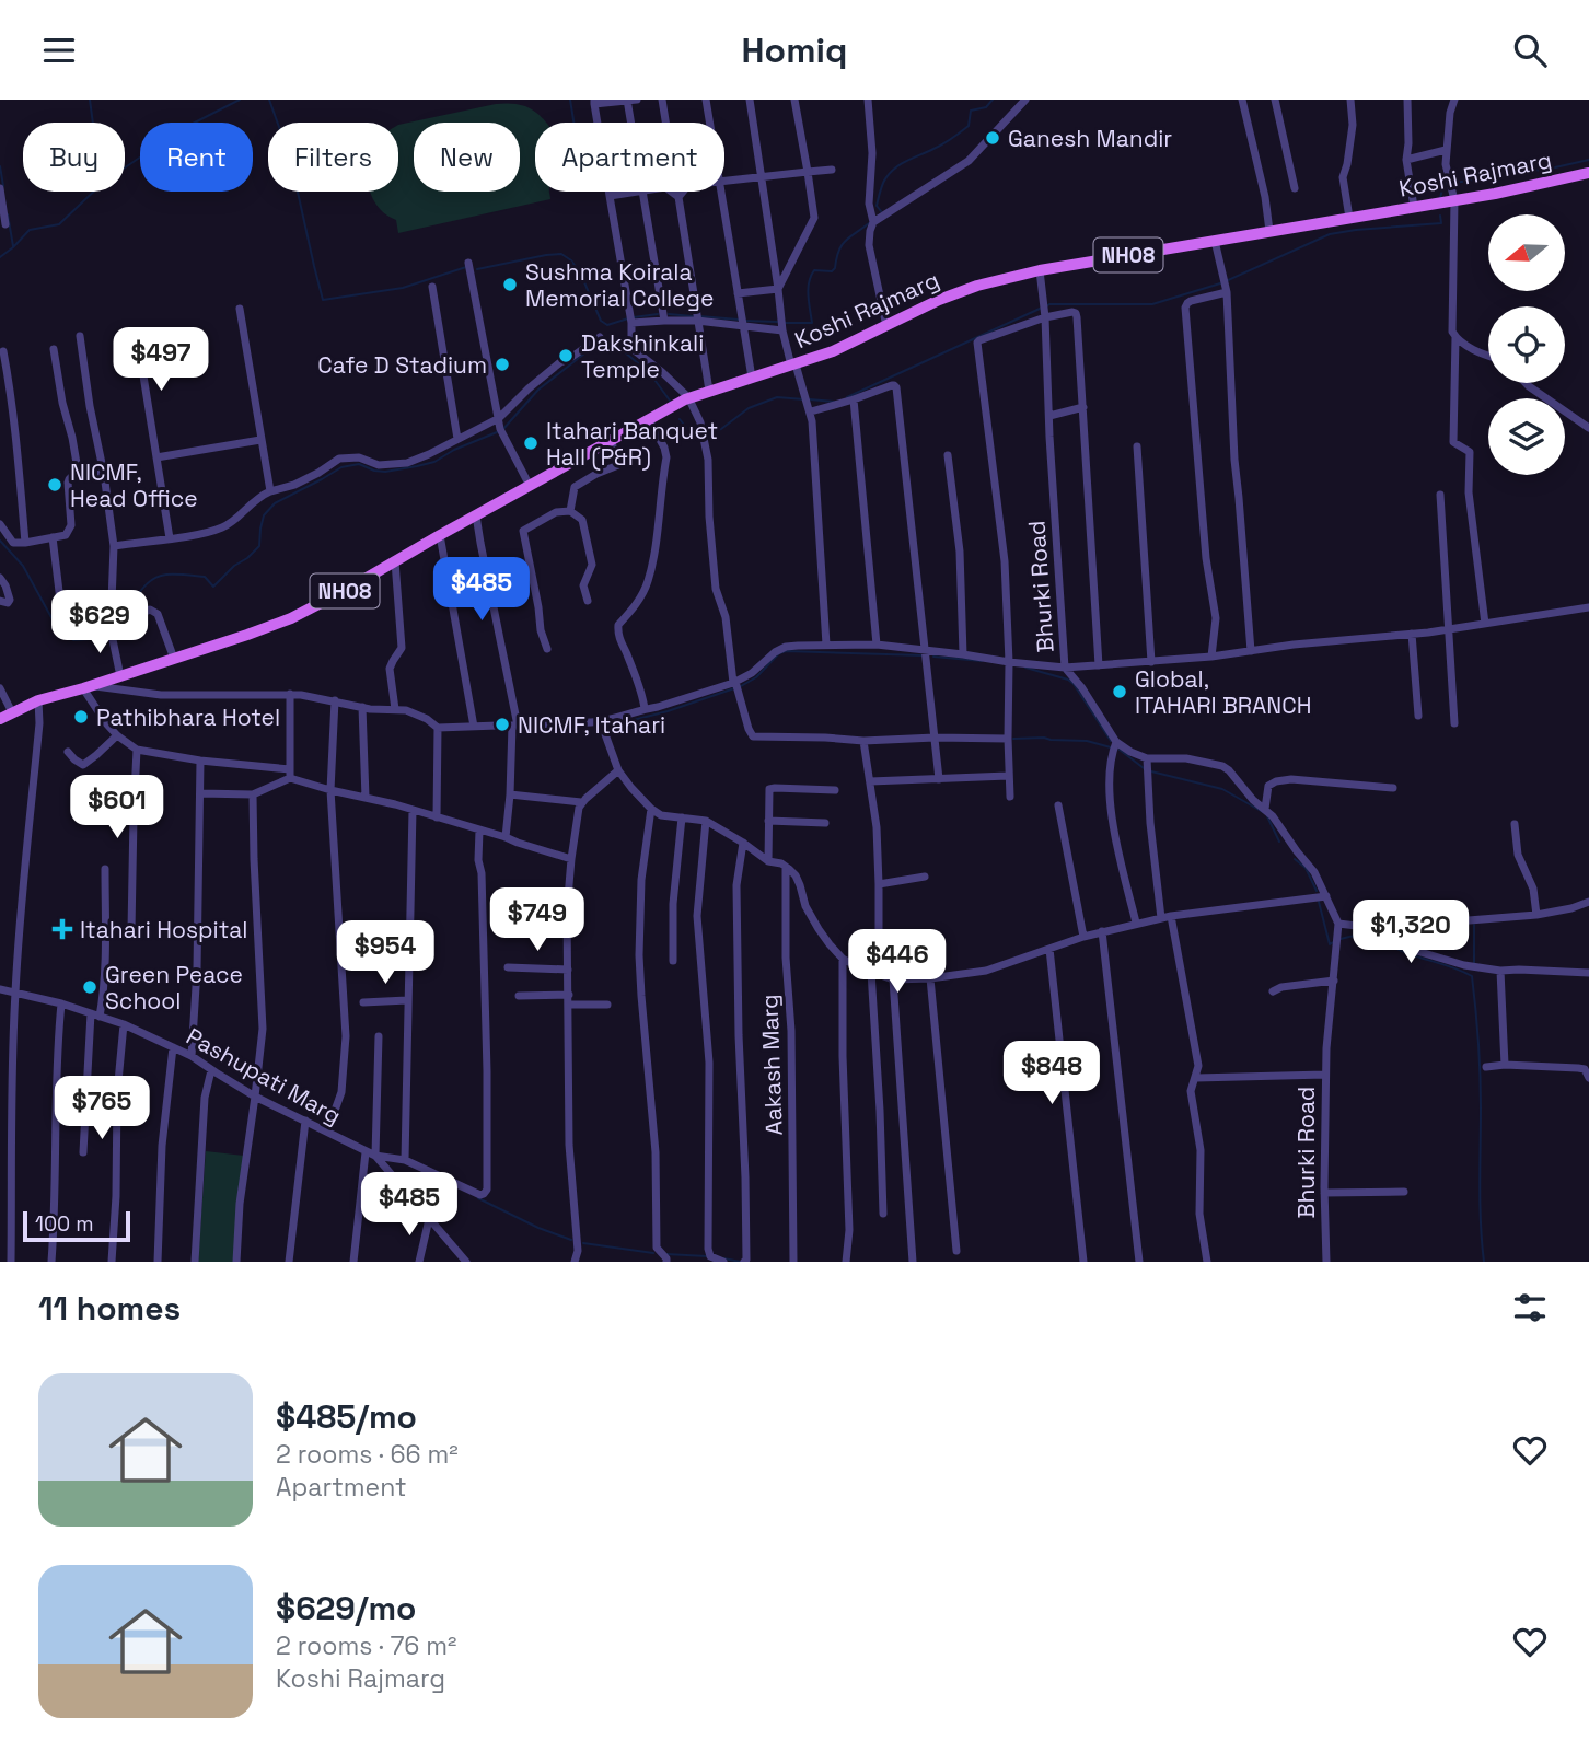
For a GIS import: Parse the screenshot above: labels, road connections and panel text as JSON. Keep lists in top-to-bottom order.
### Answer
{
  "streets": {
    "main road": ["Koshi Rajmarg", "NH08"],
    "street": ["Bhurki Road", "Aakash Marg", "Pashupati Marg"]
  },
  "crossings": [
    ["Koshi Rajmarg", "Bhurki Road"]
  ],
  "places": {
    "other": [
      "Ganesh Mandir",
      "Sushma Koirala Memorial College",
      "Dakshinkali Temple",
      "Cafe D Stadium",
      "Itahari Banquet Hall (P&R)",
      "NICMF, Head Office",
      "Global, ITAHARI BRANCH",
      "Pathibhara Hotel",
      "NICMF, Itahari",
      "Green Peace School"
    ],
    "health": ["Itahari Hospital"]
  },
  "scale_bar": "100 m",
  "north": "left",
  "page": {
    "header": "Homiq",
    "chip": [
      "Buy",
      "Rent",
      "Filters",
      "New",
      "Apartment"
    ],
    "price": [
      "$497",
      "$485",
      "$629",
      "$601",
      "$749",
      "$1,320",
      "$954",
      "$446",
      "$848",
      "$765",
      "$485"
    ],
    "scale": "100 m",
    "heading": "11 homes",
    "list": [
      {
        "name": "$485/mo",
        "note": "2 rooms · 66 m² · Apartment"
      },
      {
        "name": "$629/mo",
        "note": "2 rooms · 76 m² · Koshi Rajmarg"
      }
    ]
  }
}
